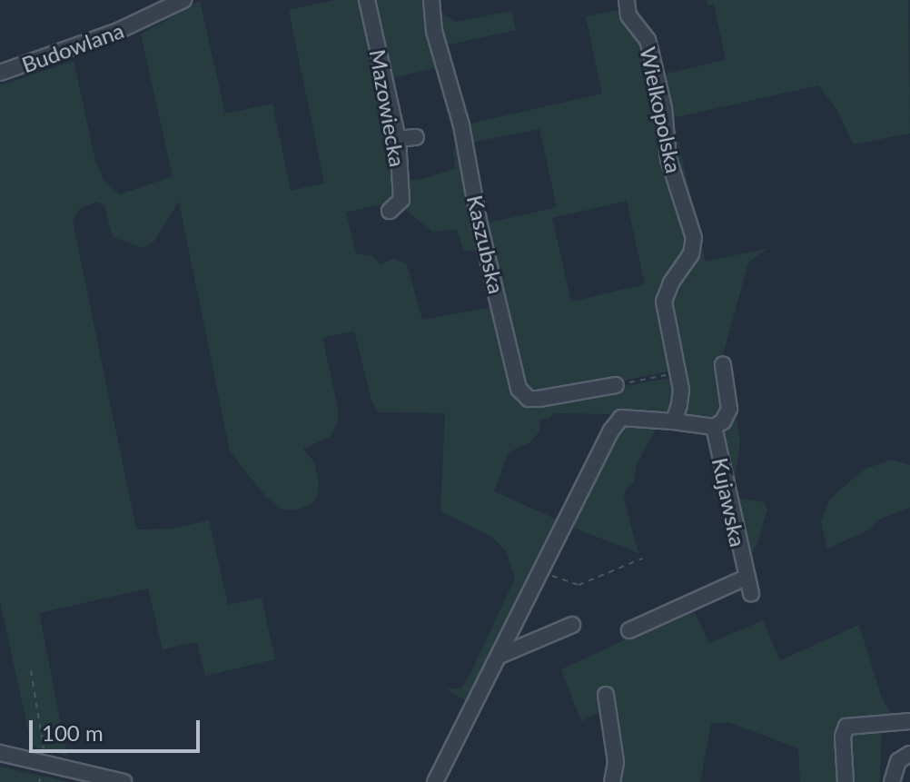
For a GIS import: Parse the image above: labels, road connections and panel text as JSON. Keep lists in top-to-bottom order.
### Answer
{
  "streets": {
    "street": [
      "Budowlana",
      "Mazowiecka",
      "Wielkopolska",
      "Kaszubska",
      "Kujawska"
    ]
  },
  "crossings": [
    ["Wielkopolska", "Kujawska"]
  ],
  "scale_bar": "100 m"
}
